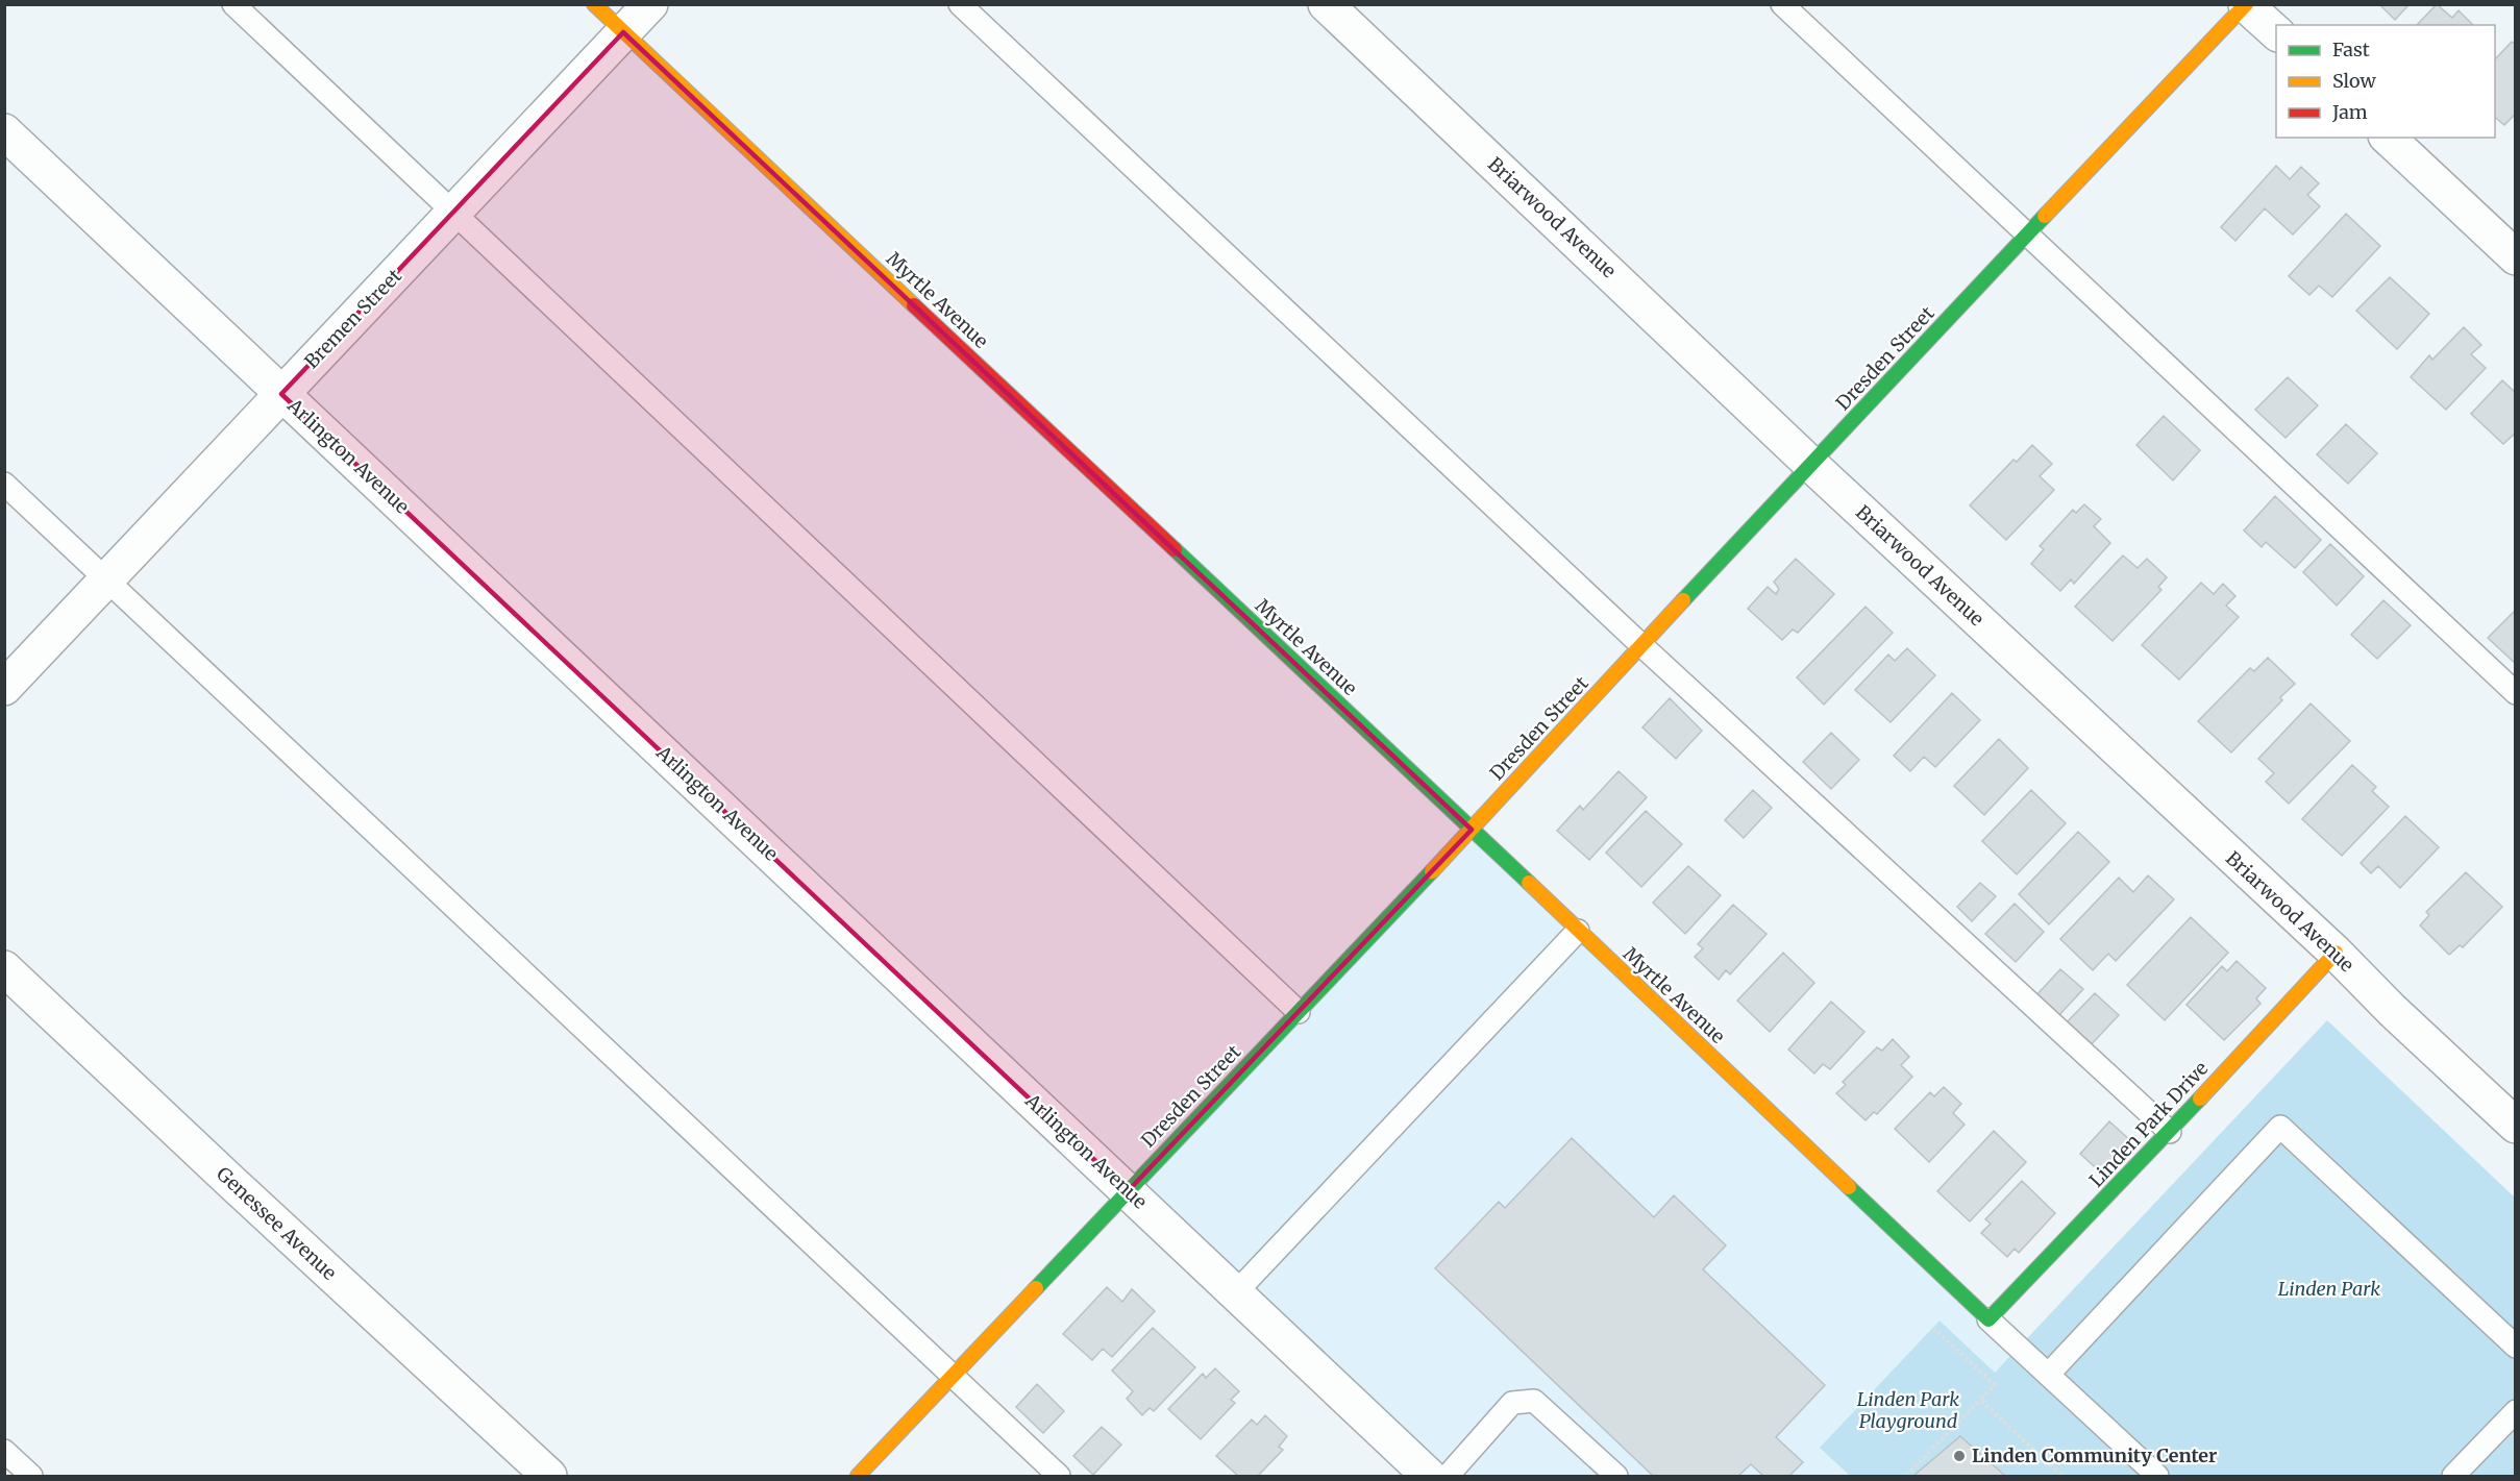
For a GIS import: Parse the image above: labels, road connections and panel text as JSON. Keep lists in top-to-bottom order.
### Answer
{
  "streets": {
    "street": [
      "Briarwood Avenue",
      "Myrtle Avenue",
      "Bremen Street",
      "Dresden Street",
      "Arlington Avenue",
      "Linden Park Drive",
      "Genessee Avenue"
    ]
  },
  "crossings": [
    ["Briarwood Avenue", "Dresden Street"],
    ["Briarwood Avenue", "Linden Park Drive"],
    ["Myrtle Avenue", "Bremen Street"],
    ["Myrtle Avenue", "Dresden Street"],
    ["Myrtle Avenue", "Linden Park Drive"],
    ["Bremen Street", "Arlington Avenue"],
    ["Dresden Street", "Arlington Avenue"]
  ],
  "parks": ["Linden Park", "Linden Park Playground"],
  "places": ["Linden Community Center"],
  "legend": ["Fast", "Slow", "Jam"]
}
